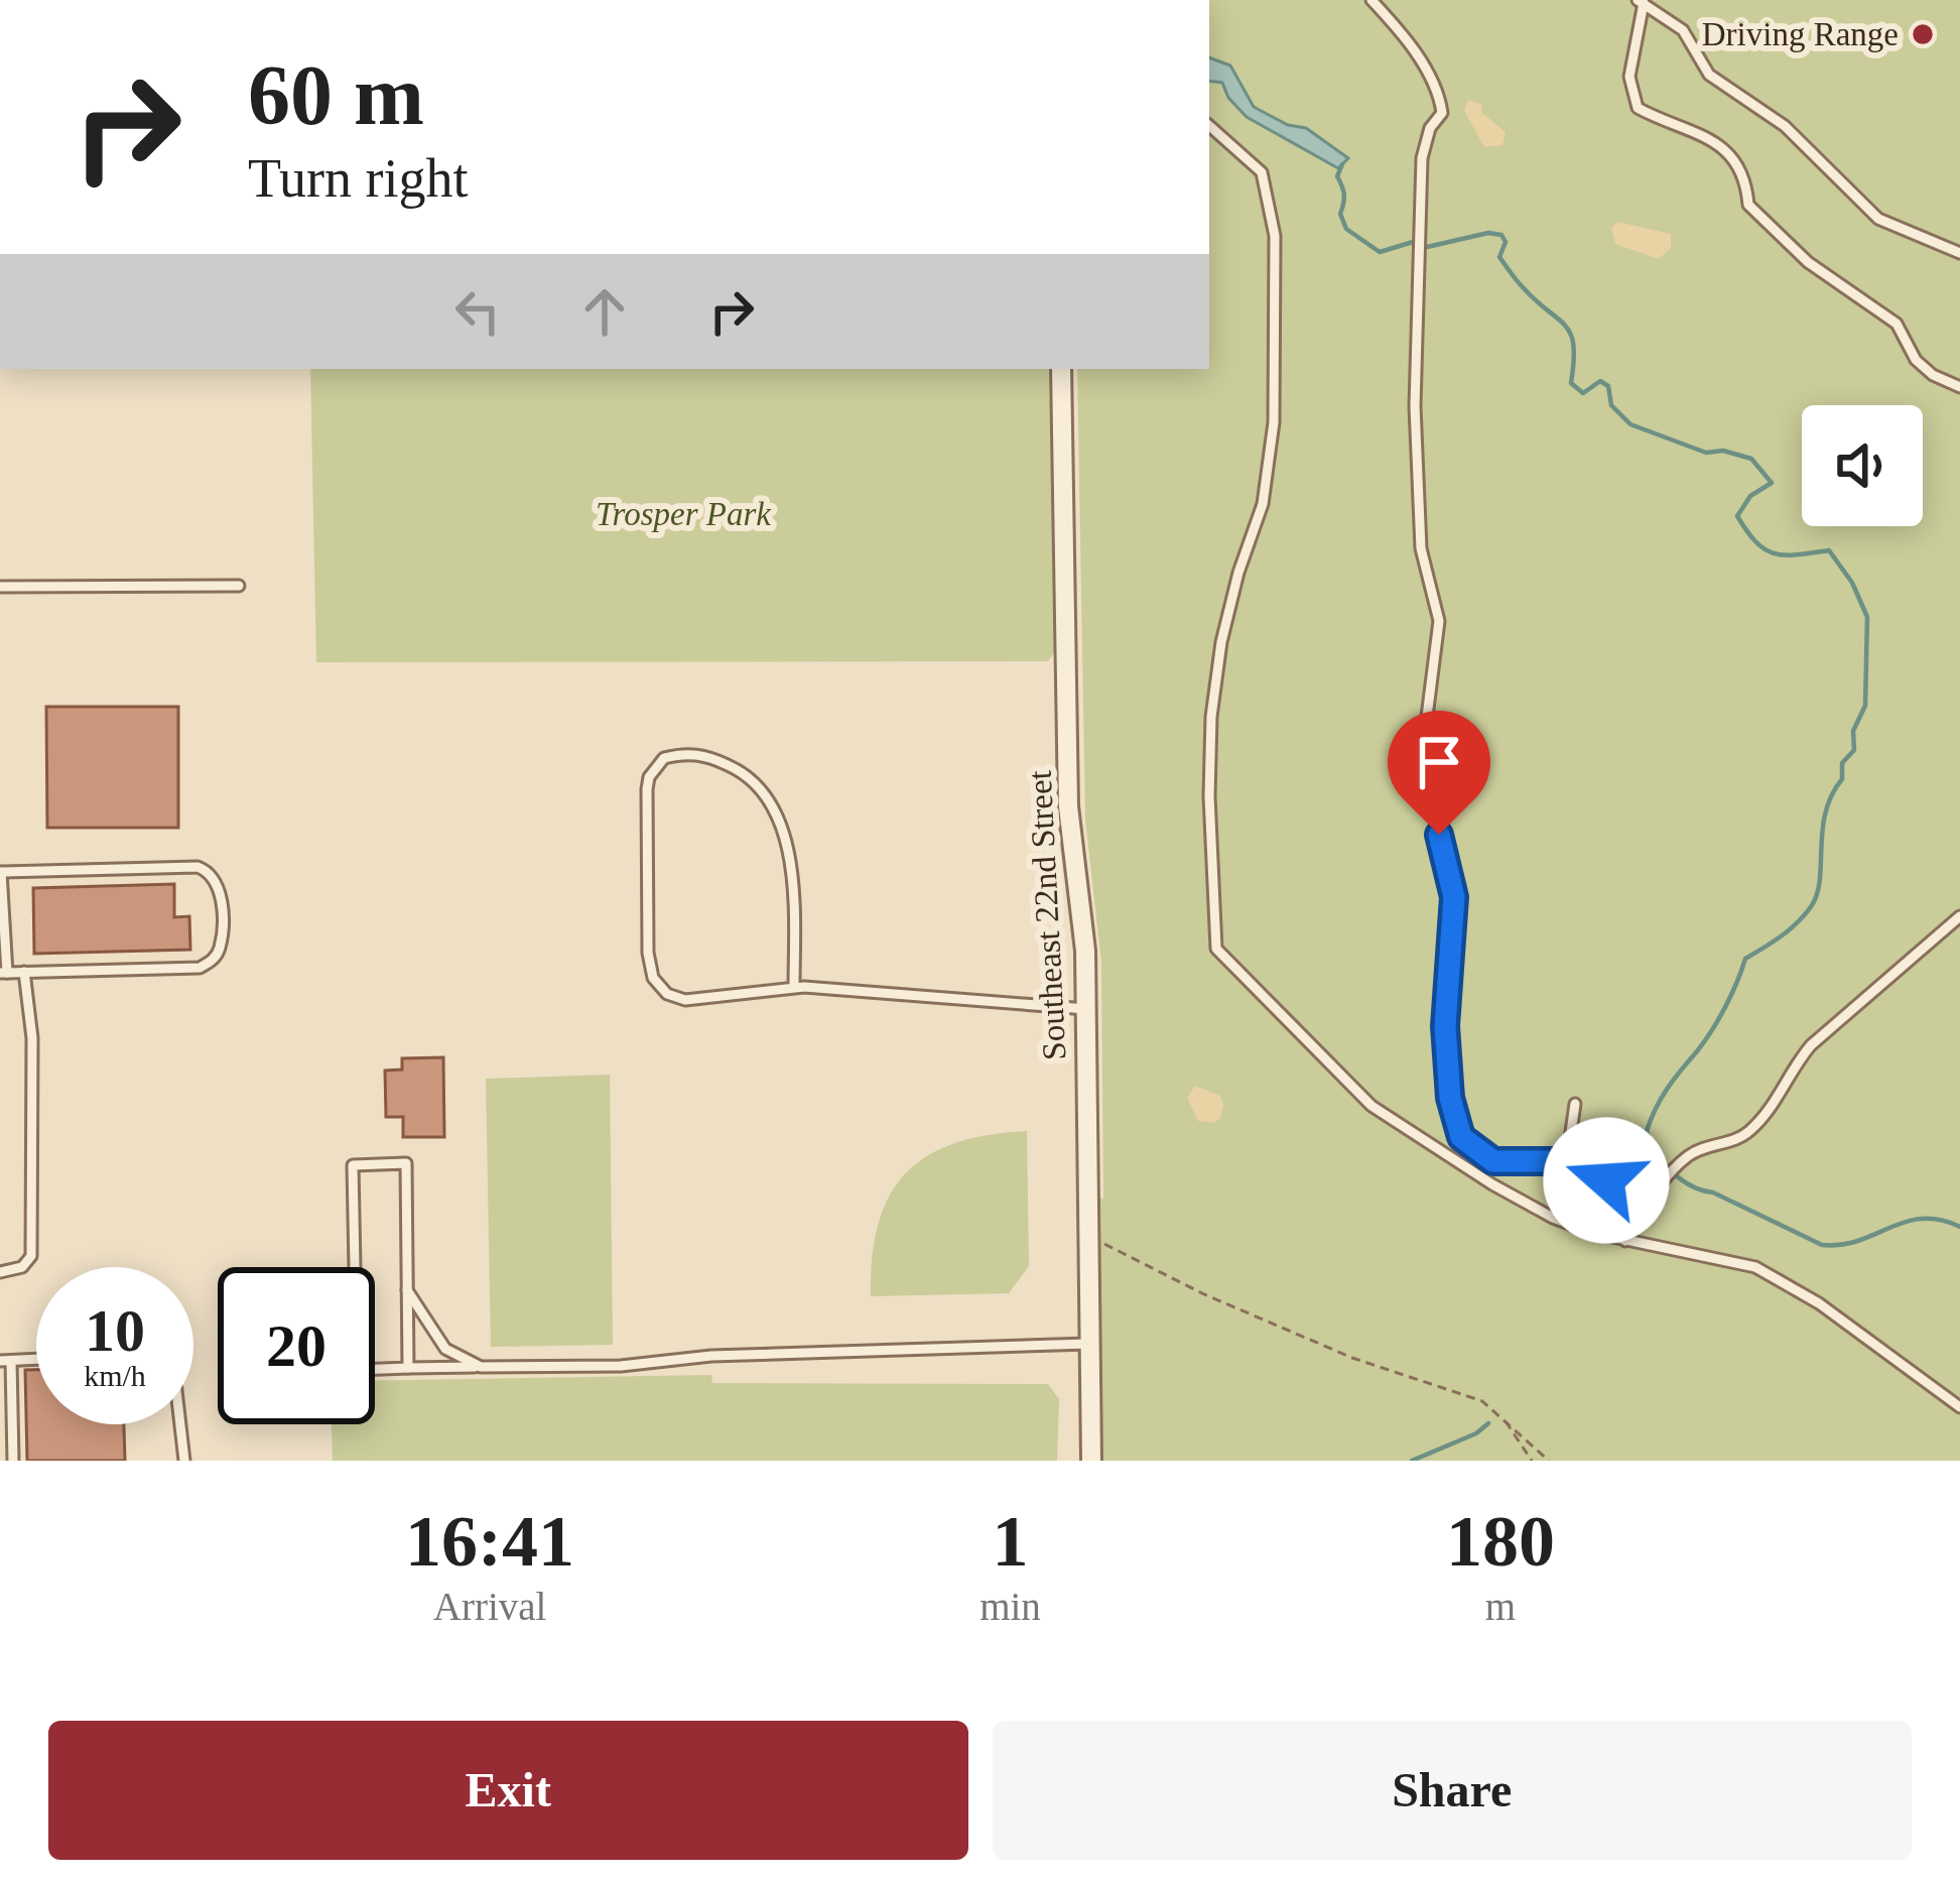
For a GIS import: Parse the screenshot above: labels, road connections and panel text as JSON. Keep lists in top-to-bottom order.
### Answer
{
  "streets": {
    "street": ["Southeast 22nd Street"]
  },
  "parks": ["Trosper Park"],
  "places": ["Driving Range"],
  "page": {
    "turn": ["60 m", "Turn right"],
    "speed": "10 km/h",
    "limit": "20",
    "eta": [
      "16:41",
      "Arrival",
      "1",
      "min",
      "180",
      "m"
    ],
    "buttons": ["Exit", "Share"]
  }
}
